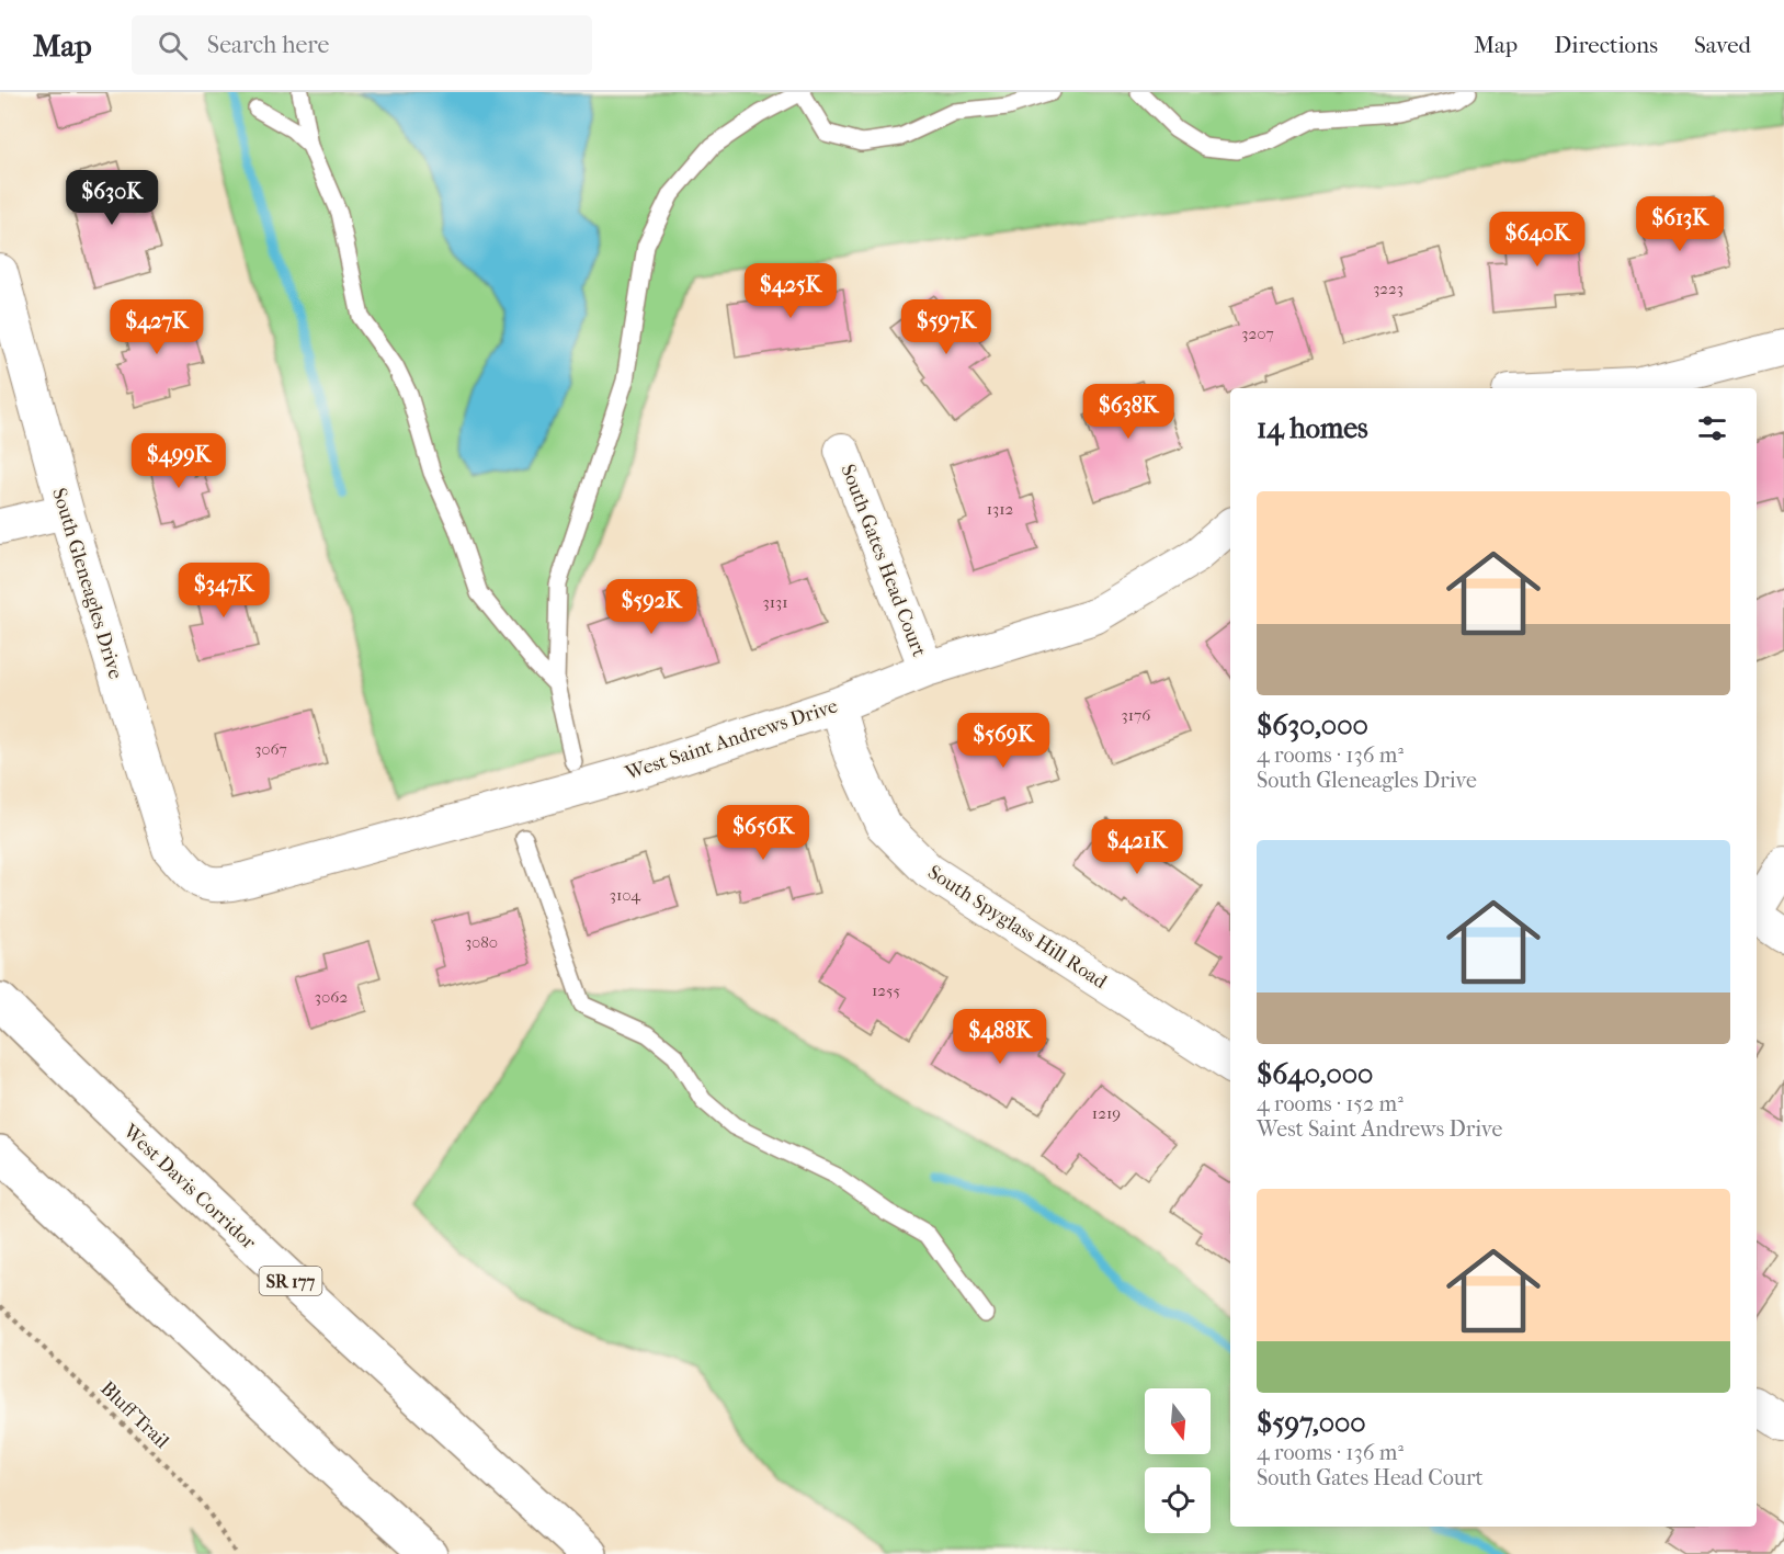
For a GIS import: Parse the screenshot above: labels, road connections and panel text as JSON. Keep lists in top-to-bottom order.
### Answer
{
  "streets": {
    "highway": ["West Davis Corridor", "SR 177"],
    "street": [
      "South Gates Head Court",
      "South Gleneagles Drive",
      "West Saint Andrews Drive",
      "South Spyglass Hill Road"
    ],
    "path": ["Bluff Trail"]
  },
  "crossings": [
    ["South Gates Head Court", "West Saint Andrews Drive"],
    ["South Gleneagles Drive", "West Saint Andrews Drive"],
    ["West Saint Andrews Drive", "South Spyglass Hill Road"]
  ],
  "house_numbers": [
    "3223",
    "3207",
    "1312",
    "3131",
    "3176",
    "3067",
    "3104",
    "3080",
    "1255",
    "3062",
    "1219"
  ],
  "north": "bottom",
  "page": {
    "header": "Map",
    "search": "Search here",
    "nav": ["Map", "Directions", "Saved"],
    "price": [
      "$630K",
      "$613K",
      "$640K",
      "$425K",
      "$427K",
      "$597K",
      "$638K",
      "$499K",
      "$347K",
      "$592K",
      "$569K",
      "$656K",
      "$421K",
      "$488K"
    ],
    "heading": "14 homes",
    "list": [
      {
        "name": "$630,000",
        "note": "4 rooms · 136 m² · South Gleneagles Drive"
      },
      {
        "name": "$640,000",
        "note": "4 rooms · 152 m² · West Saint Andrews Drive"
      },
      {
        "name": "$597,000",
        "note": "4 rooms · 136 m² · South Gates Head Court"
      }
    ]
  }
}
